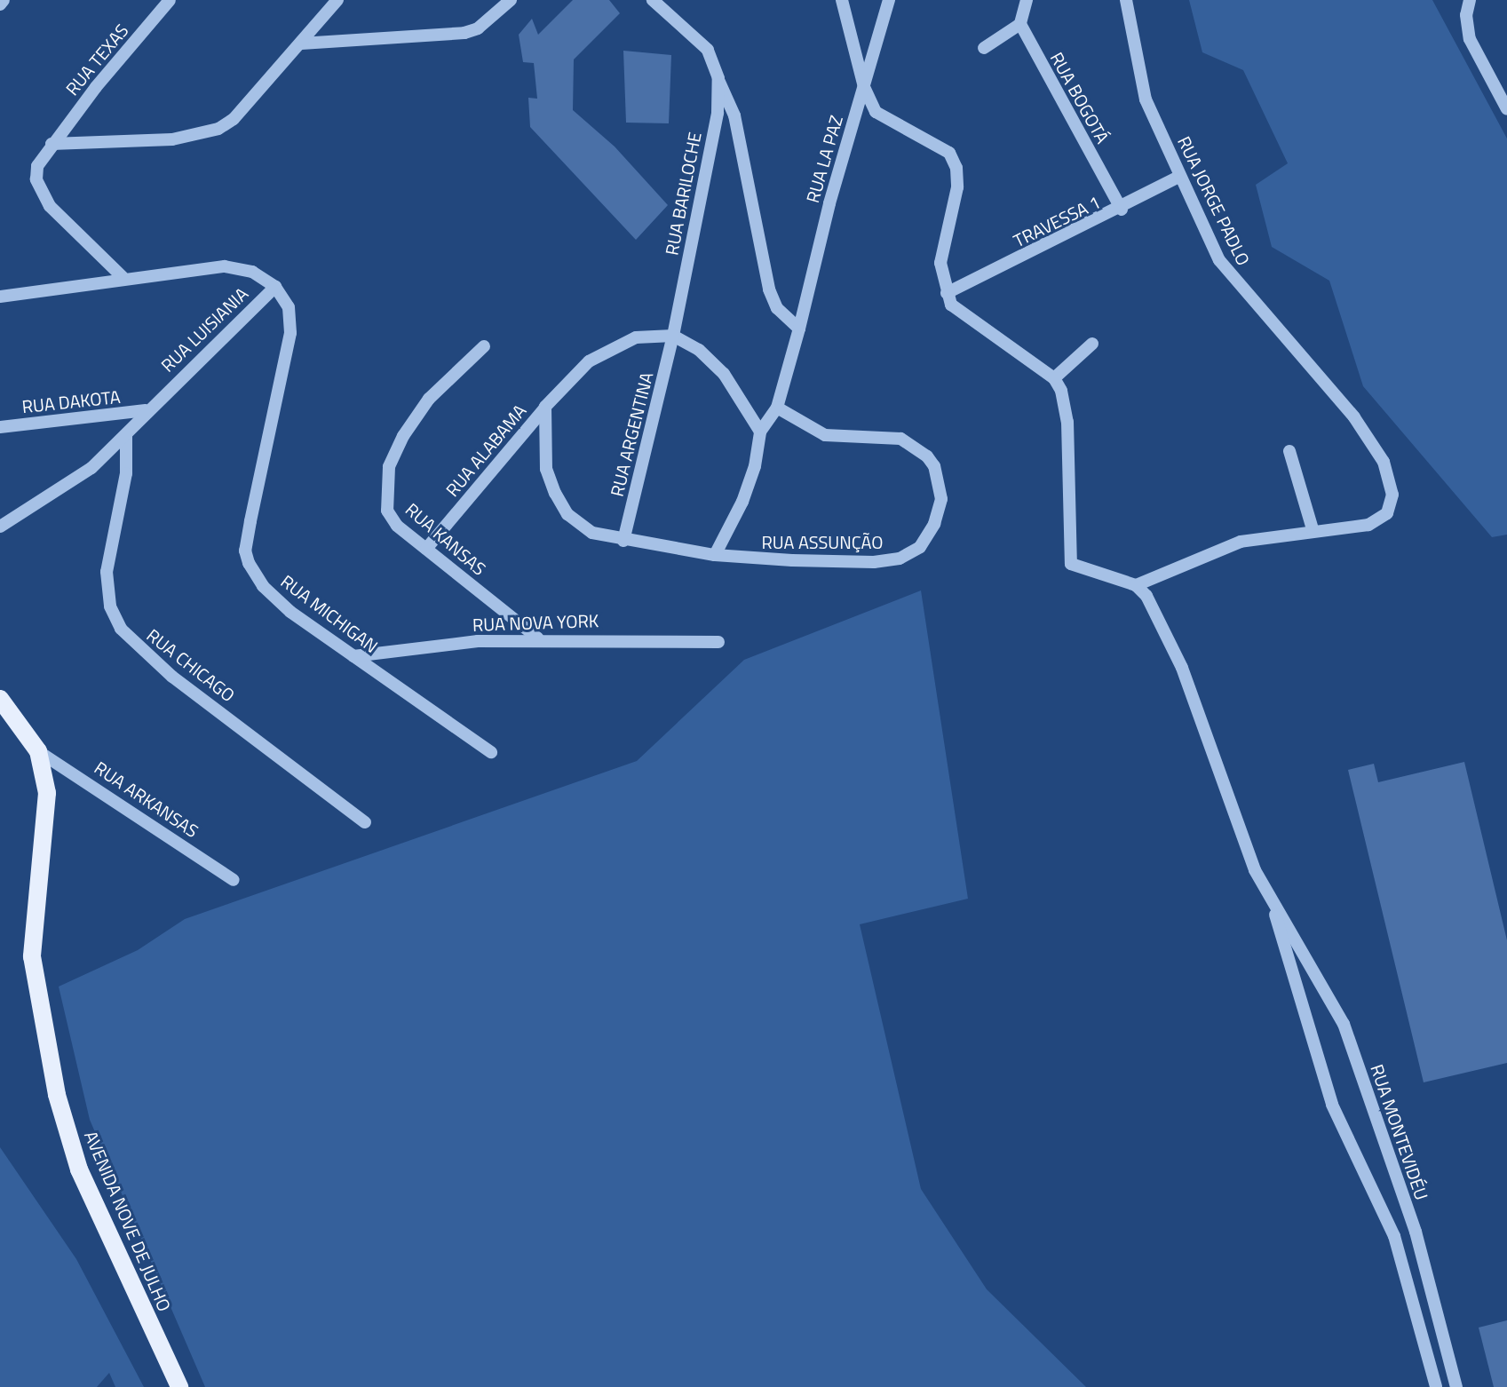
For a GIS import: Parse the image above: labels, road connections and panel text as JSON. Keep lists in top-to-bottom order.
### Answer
{
  "streets": {
    "main road": ["AVENIDA NOVE DE JULHO"],
    "street": [
      "RUA TEXAS",
      "RUA BOGOTÁ",
      "RUA LA PAZ",
      "RUA BARILOCHE",
      "RUA JORGE PADLO",
      "TRAVESSA 1",
      "RUA LUISIANIA",
      "RUA DAKOTA",
      "RUA ARGENTINA",
      "RUA ALABAMA",
      "RUA KANSAS",
      "RUA ASSUNÇÃO",
      "RUA MICHIGAN",
      "RUA NOVA YORK",
      "RUA CHICAGO",
      "RUA ARKANSAS",
      "RUA MONTEVIDÉU"
    ]
  },
  "crossings": [
    ["RUA BOGOTÁ", "TRAVESSA 1"],
    ["RUA BARILOCHE", "RUA ARGENTINA"],
    ["RUA BARILOCHE", "RUA ALABAMA"],
    ["RUA JORGE PADLO", "TRAVESSA 1"],
    ["RUA LUISIANIA", "RUA DAKOTA"],
    ["RUA LUISIANIA", "RUA MICHIGAN"],
    ["RUA LUISIANIA", "RUA CHICAGO"],
    ["RUA ARGENTINA", "RUA ALABAMA"],
    ["RUA ARGENTINA", "RUA ASSUNÇÃO"],
    ["RUA ALABAMA", "RUA KANSAS"],
    ["RUA ALABAMA", "RUA ASSUNÇÃO"],
    ["RUA KANSAS", "RUA NOVA YORK"],
    ["RUA MICHIGAN", "RUA NOVA YORK"],
    ["RUA ARKANSAS", "AVENIDA NOVE DE JULHO"]
  ]
}
